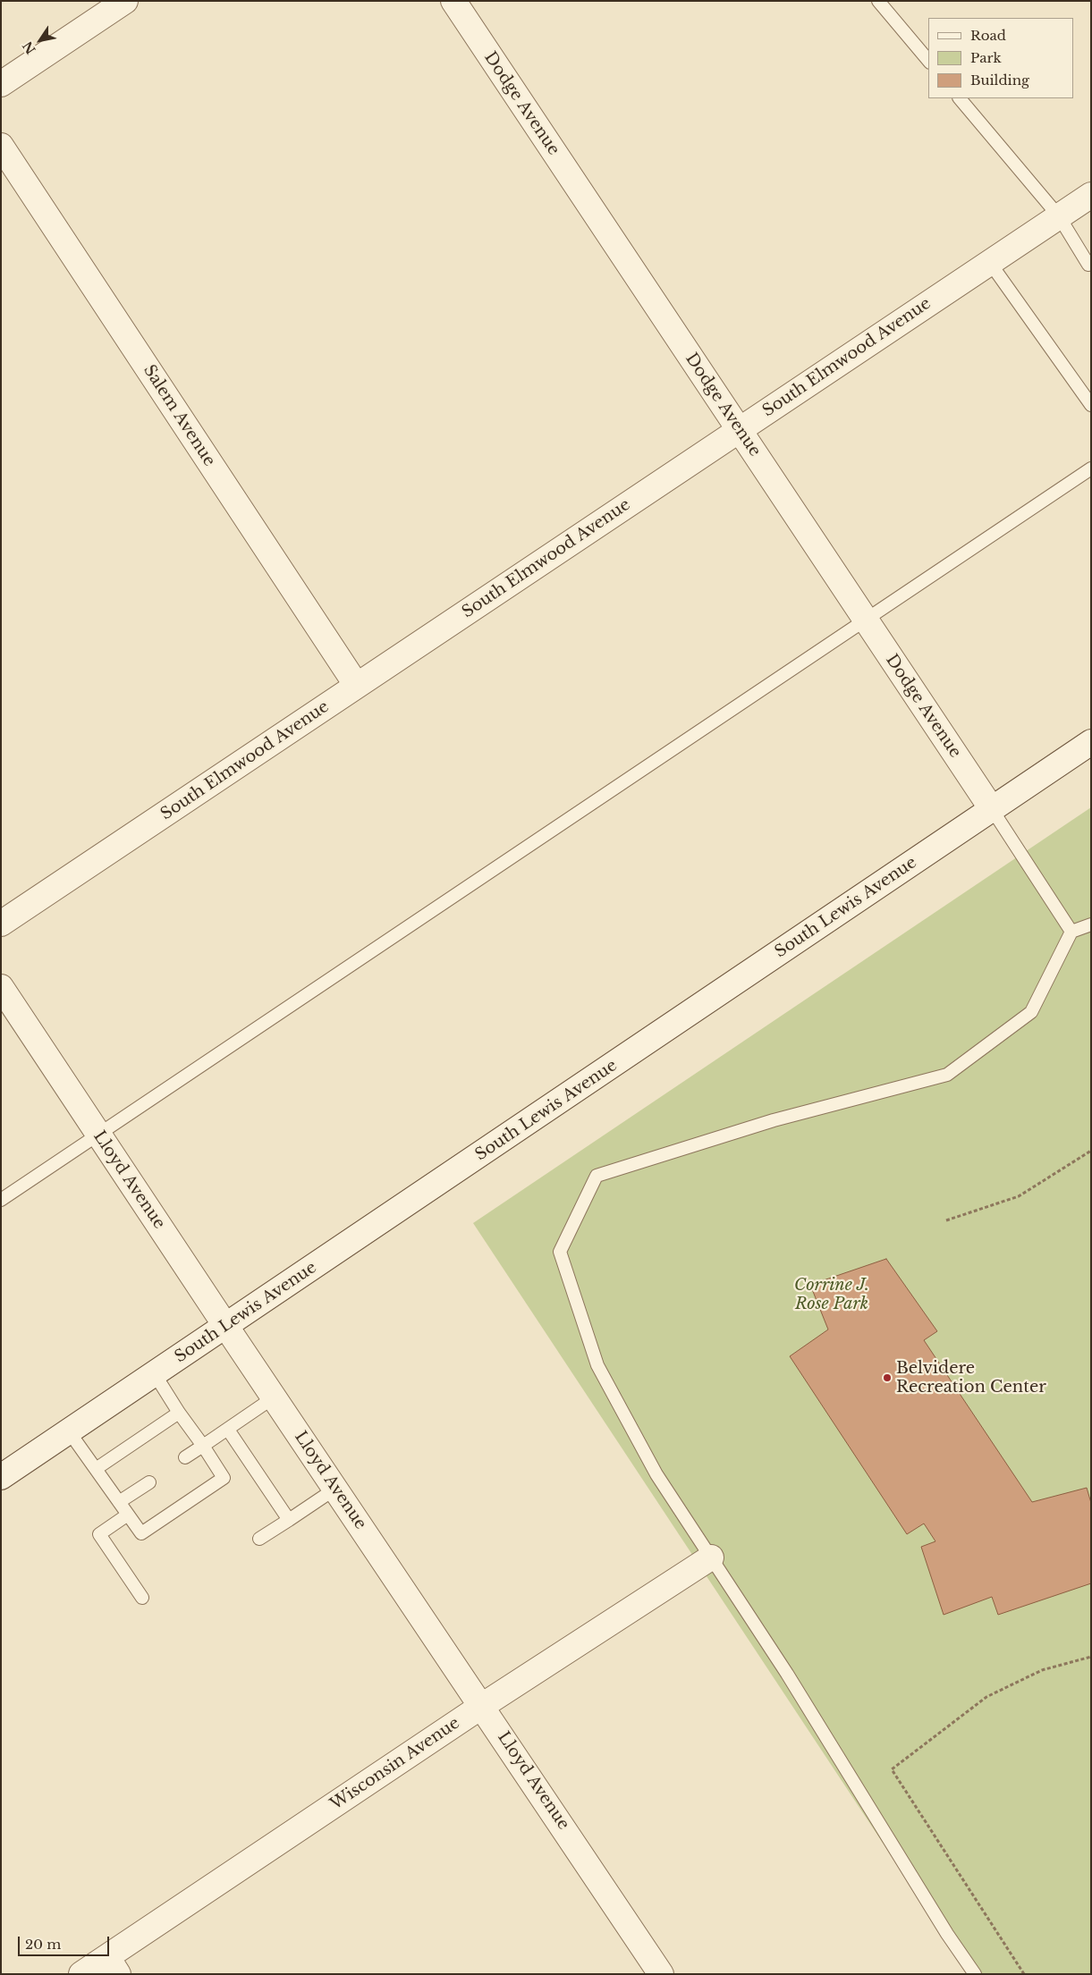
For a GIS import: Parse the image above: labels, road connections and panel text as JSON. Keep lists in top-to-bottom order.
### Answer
{
  "streets": {
    "street": [
      "Dodge Avenue",
      "South Elmwood Avenue",
      "Salem Avenue",
      "South Lewis Avenue",
      "Lloyd Avenue",
      "Wisconsin Avenue"
    ]
  },
  "crossings": [
    ["Dodge Avenue", "South Elmwood Avenue"],
    ["Dodge Avenue", "South Lewis Avenue"],
    ["South Elmwood Avenue", "Salem Avenue"],
    ["South Lewis Avenue", "Lloyd Avenue"],
    ["Lloyd Avenue", "Wisconsin Avenue"]
  ],
  "parks": ["Corrine J. Rose Park"],
  "places": ["Belvidere Recreation Center"],
  "legend": ["Road", "Park", "Building"],
  "scale_bar": "20 m",
  "north": "bottom left"
}
